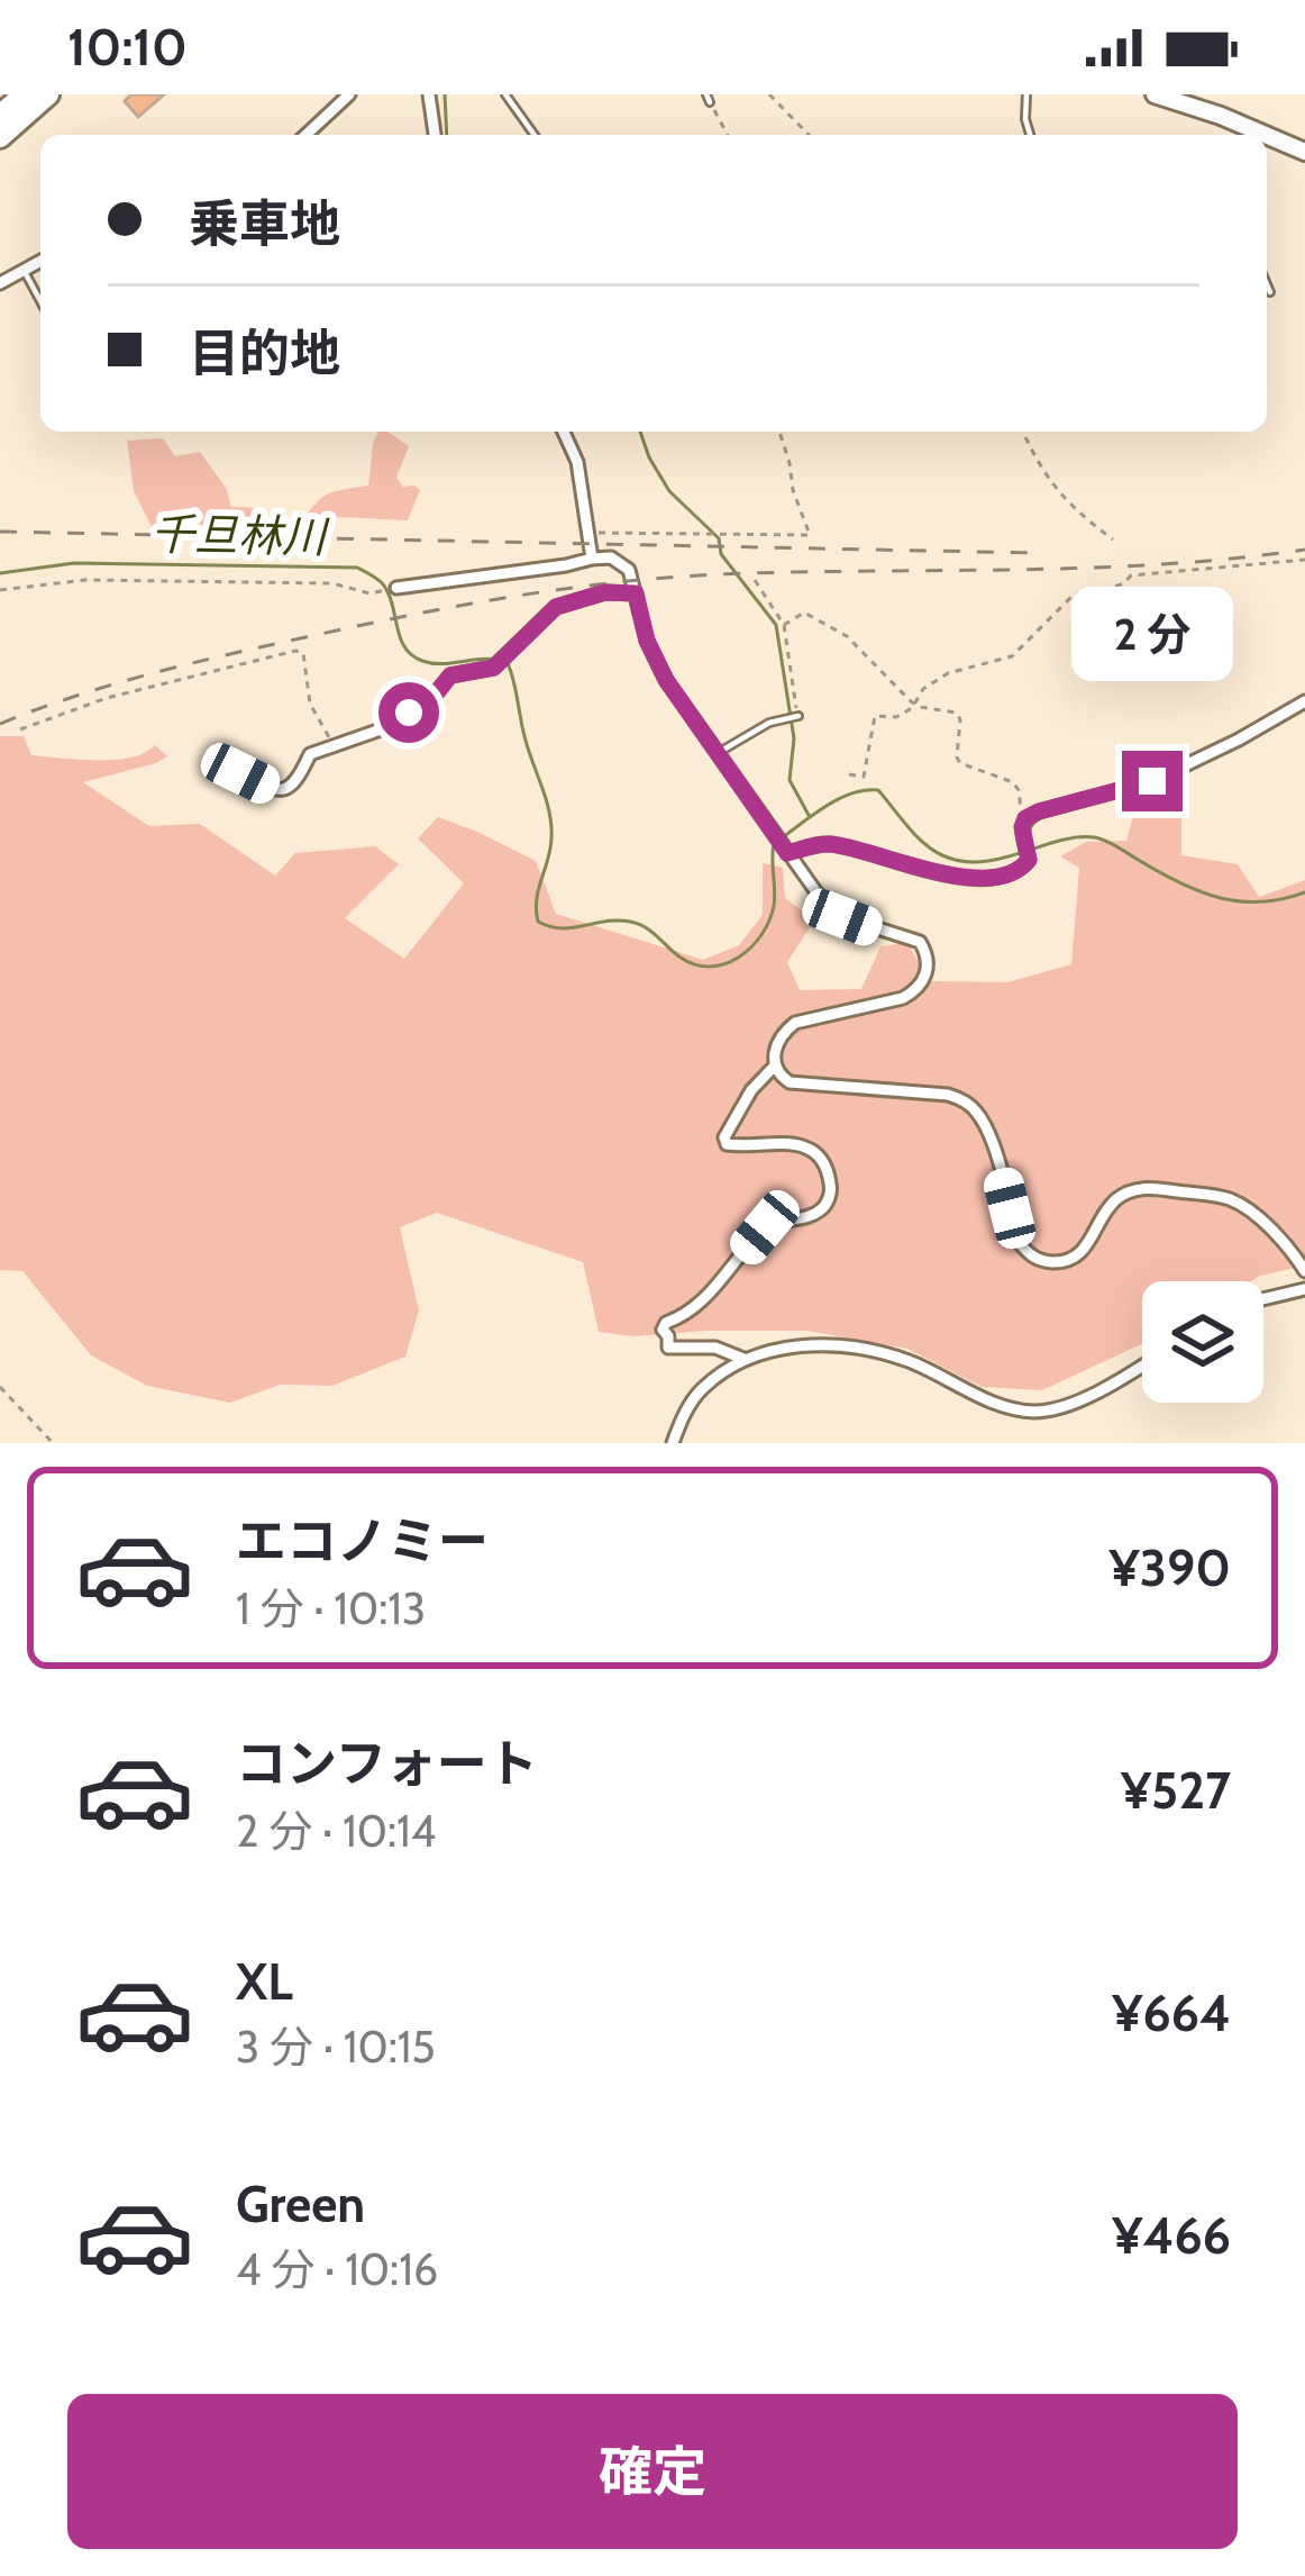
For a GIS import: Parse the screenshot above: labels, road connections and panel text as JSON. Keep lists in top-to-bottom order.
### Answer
{
  "water": ["千旦林川"],
  "page": {
    "status": "10:10",
    "banner": ["乗車地", "目的地"],
    "bubble": "2 分",
    "list": [
      {
        "name": "エコノミー",
        "note": "1 分 · 10:13",
        "value": "¥390"
      },
      {
        "name": "コンフォート",
        "note": "2 分 · 10:14",
        "value": "¥527"
      },
      {
        "name": "XL",
        "note": "3 分 · 10:15",
        "value": "¥664"
      },
      {
        "name": "Green",
        "note": "4 分 · 10:16",
        "value": "¥466"
      }
    ],
    "buttons": "確定"
  }
}
